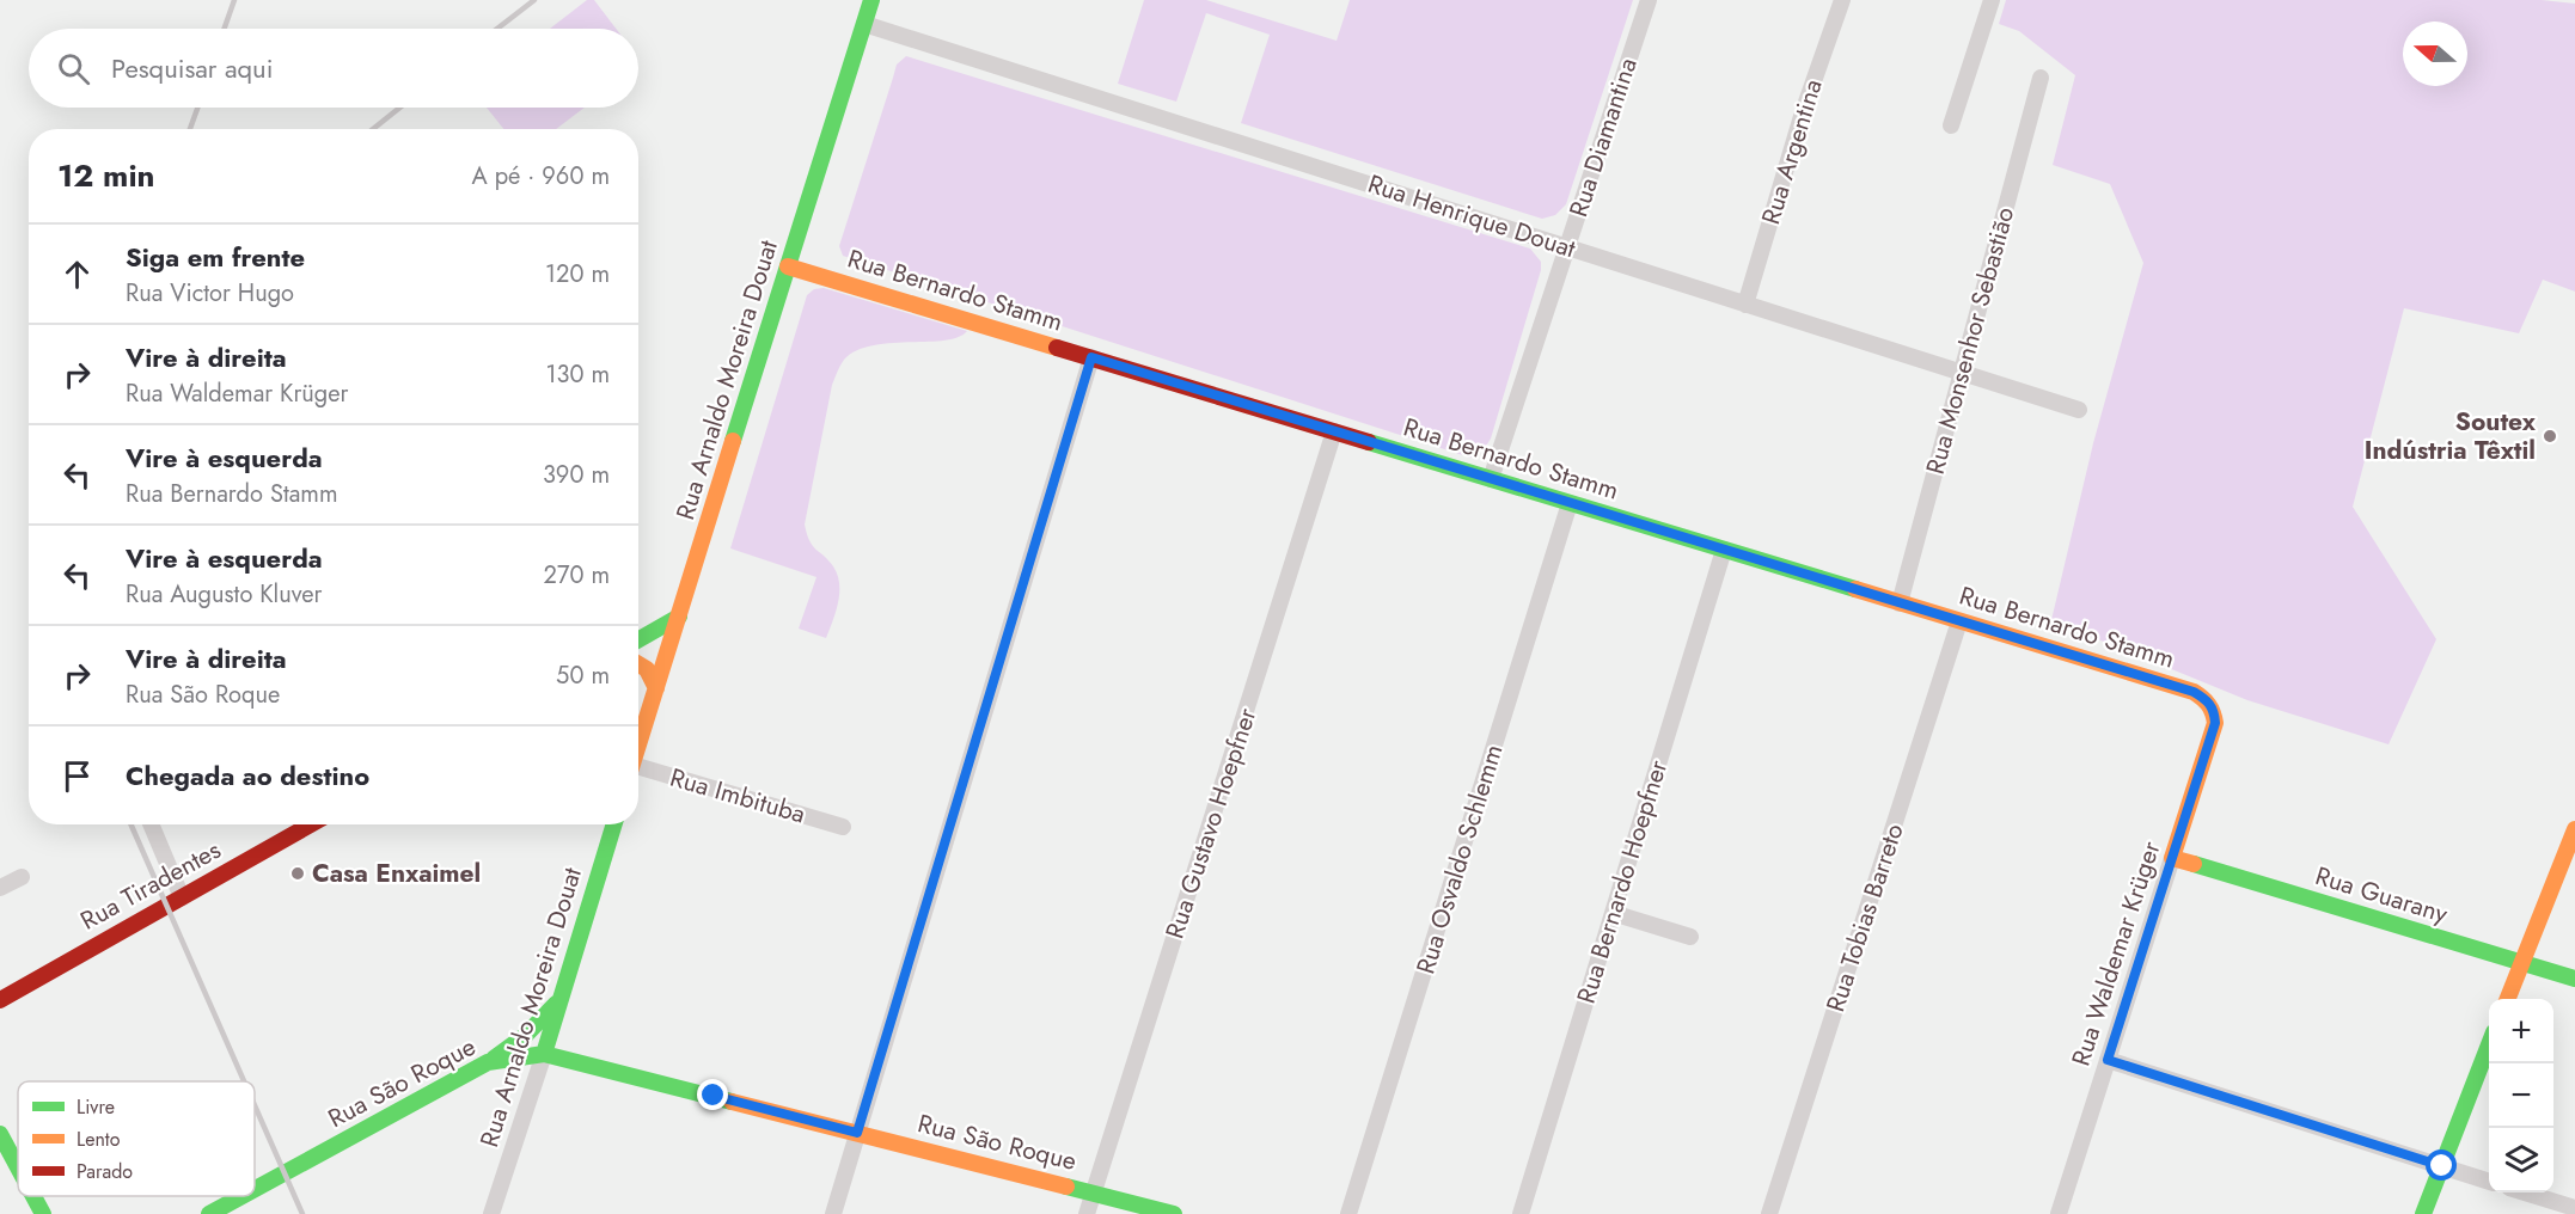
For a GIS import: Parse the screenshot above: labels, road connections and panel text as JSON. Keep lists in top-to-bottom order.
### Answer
{
  "streets": {
    "street": [
      "Rua Diamantina",
      "Rua Argentina",
      "Rua Henrique Douat",
      "Rua Bernardo Stamm",
      "Rua Monsenhor Sebastião",
      "Rua Arnaldo Moreira Douat",
      "Rua Imbituba",
      "Rua Gustavo Hoepfner",
      "Rua Osvaldo Schlemm",
      "Rua Bernardo Hoepfner",
      "Rua Tiradentes",
      "Rua Guarany",
      "Rua Tobias Barreto",
      "Rua Waldemar Krüger",
      "Rua São Roque"
    ]
  },
  "crossings": [
    ["Rua Diamantina", "Rua Henrique Douat"],
    ["Rua Diamantina", "Rua Bernardo Stamm"],
    ["Rua Argentina", "Rua Henrique Douat"],
    ["Rua Henrique Douat", "Rua Monsenhor Sebastião"],
    ["Rua Henrique Douat", "Rua Arnaldo Moreira Douat"],
    ["Rua Bernardo Stamm", "Rua Monsenhor Sebastião"],
    ["Rua Bernardo Stamm", "Rua Arnaldo Moreira Douat"],
    ["Rua Bernardo Stamm", "Rua Gustavo Hoepfner"],
    ["Rua Bernardo Stamm", "Rua Osvaldo Schlemm"],
    ["Rua Bernardo Stamm", "Rua Bernardo Hoepfner"],
    ["Rua Bernardo Stamm", "Rua Tobias Barreto"],
    ["Rua Bernardo Stamm", "Rua Waldemar Krüger"],
    ["Rua Arnaldo Moreira Douat", "Rua São Roque"],
    ["Rua Gustavo Hoepfner", "Rua São Roque"],
    ["Rua Guarany", "Rua Waldemar Krüger"]
  ],
  "places": ["Soutex Indústria Têxtil", "Casa Enxaimel"],
  "legend": ["Livre", "Lento", "Parado"],
  "north": "left",
  "page": {
    "search": "Pesquisar aqui",
    "heading": ["12 min", "A pé · 960 m"],
    "list": [
      ["Siga em frente", "Rua Victor Hugo", "120 m"],
      ["Vire à direita", "Rua Waldemar Krüger", "130 m"],
      ["Vire à esquerda", "Rua Bernardo Stamm", "390 m"],
      ["Vire à esquerda", "Rua Augusto Kluver", "270 m"],
      ["Vire à direita", "Rua São Roque", "50 m"],
      "Chegada ao destino"
    ],
    "map_buttons": ["+", "−"]
  }
}
